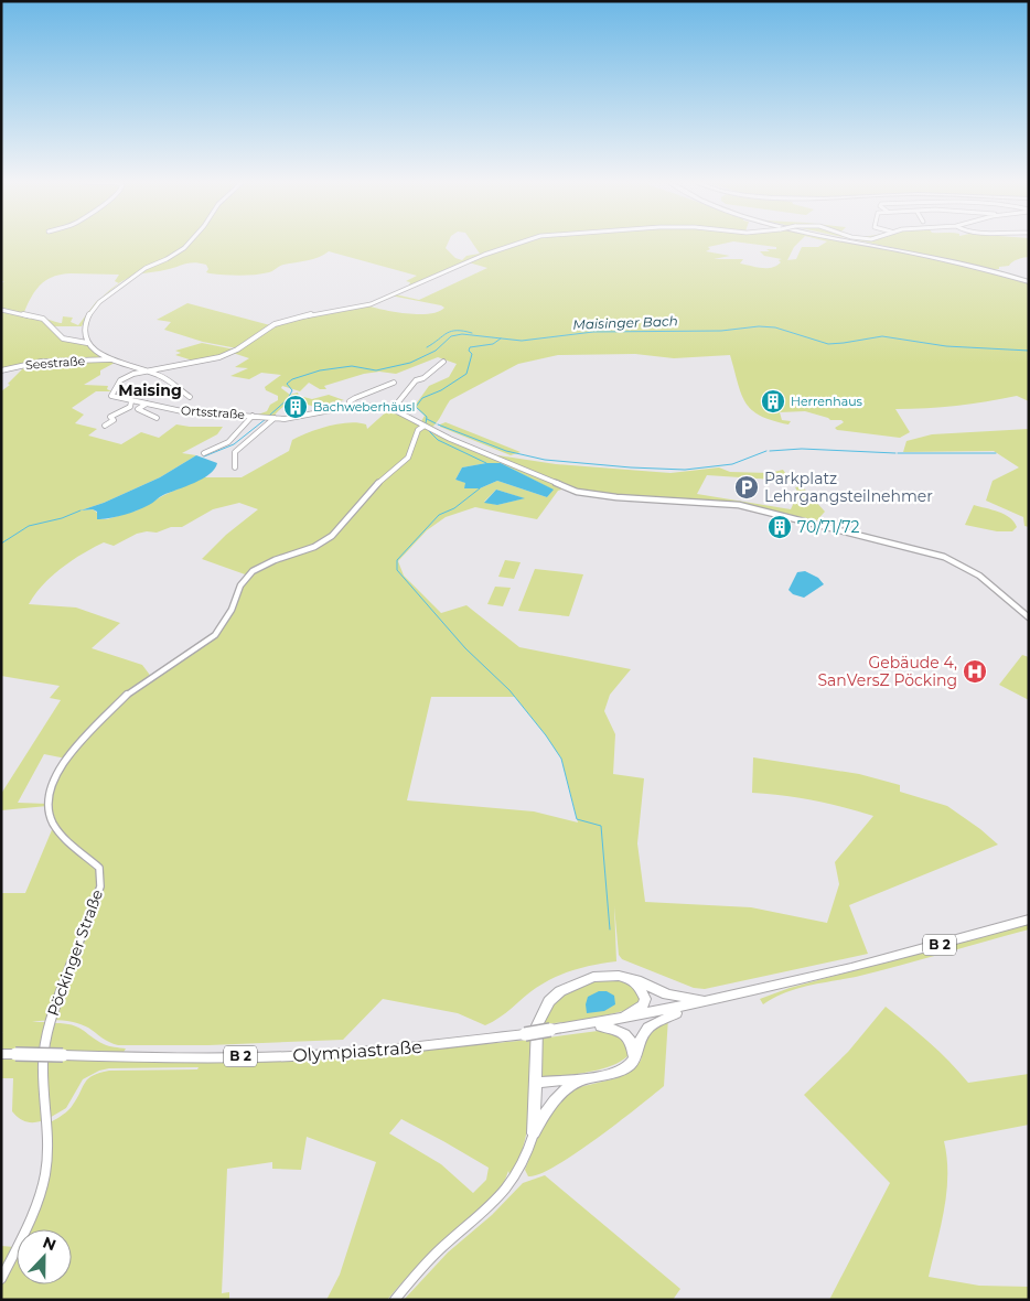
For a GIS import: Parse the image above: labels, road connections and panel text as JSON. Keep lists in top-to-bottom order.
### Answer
{
  "streets": {
    "main road": ["B 2", "Olympiastraße"],
    "street": ["Seestraße", "Ortsstraße", "Pöckinger Straße"]
  },
  "crossings": [
    ["Ortsstraße", "Pöckinger Straße"],
    ["B 2", "Olympiastraße"]
  ],
  "districts": ["Maising"],
  "water": ["Maisinger Bach"],
  "places": {
    "building": ["Herrenhaus", "Bachweberhäusl", "70/71/72"],
    "parking": ["Parkplatz Lehrgangsteilnehmer"],
    "hospital": ["Gebäude 4, SanVersZ Pöcking"]
  },
  "north": "top"
}
